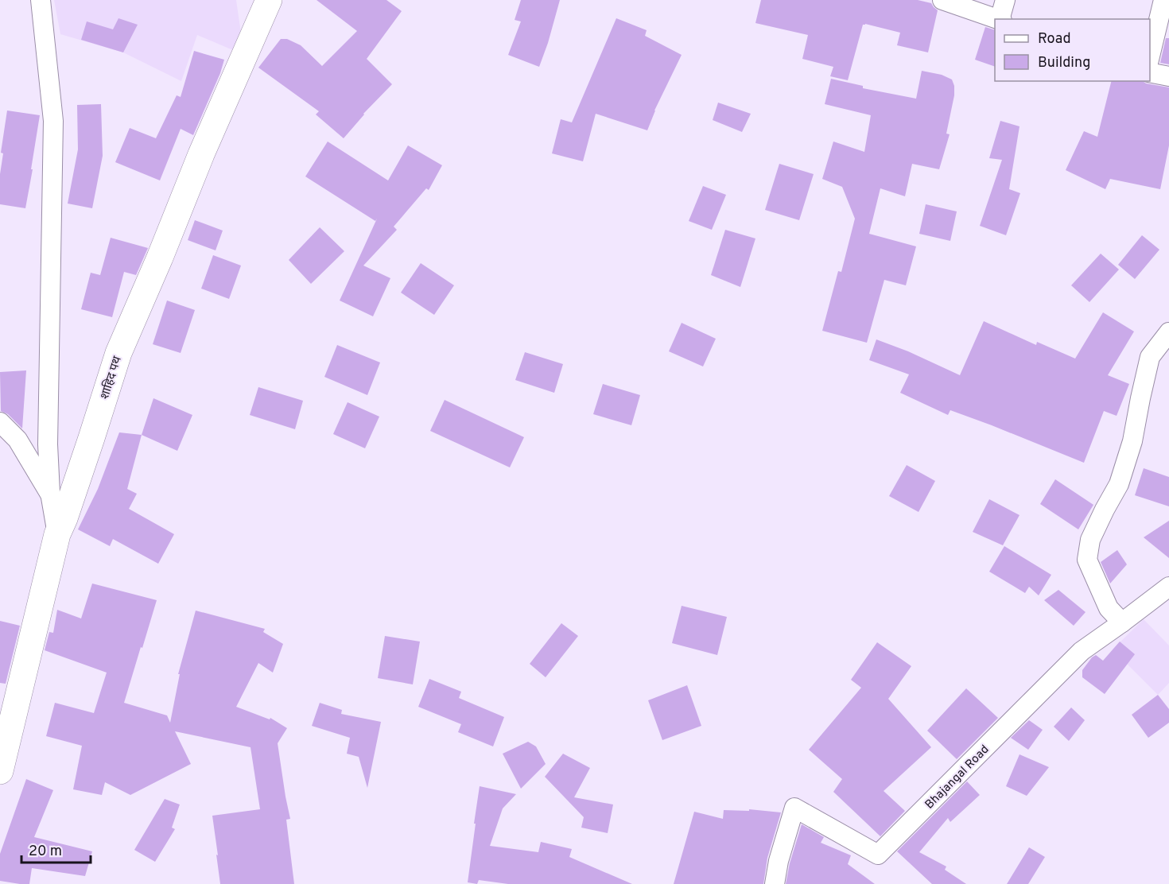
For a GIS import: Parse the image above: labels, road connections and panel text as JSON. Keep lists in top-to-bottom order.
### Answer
{
  "streets": {
    "street": ["शाहिद पथ", "Bhajangal Road"]
  },
  "legend": ["Road", "Building"],
  "scale_bar": "20 m"
}
